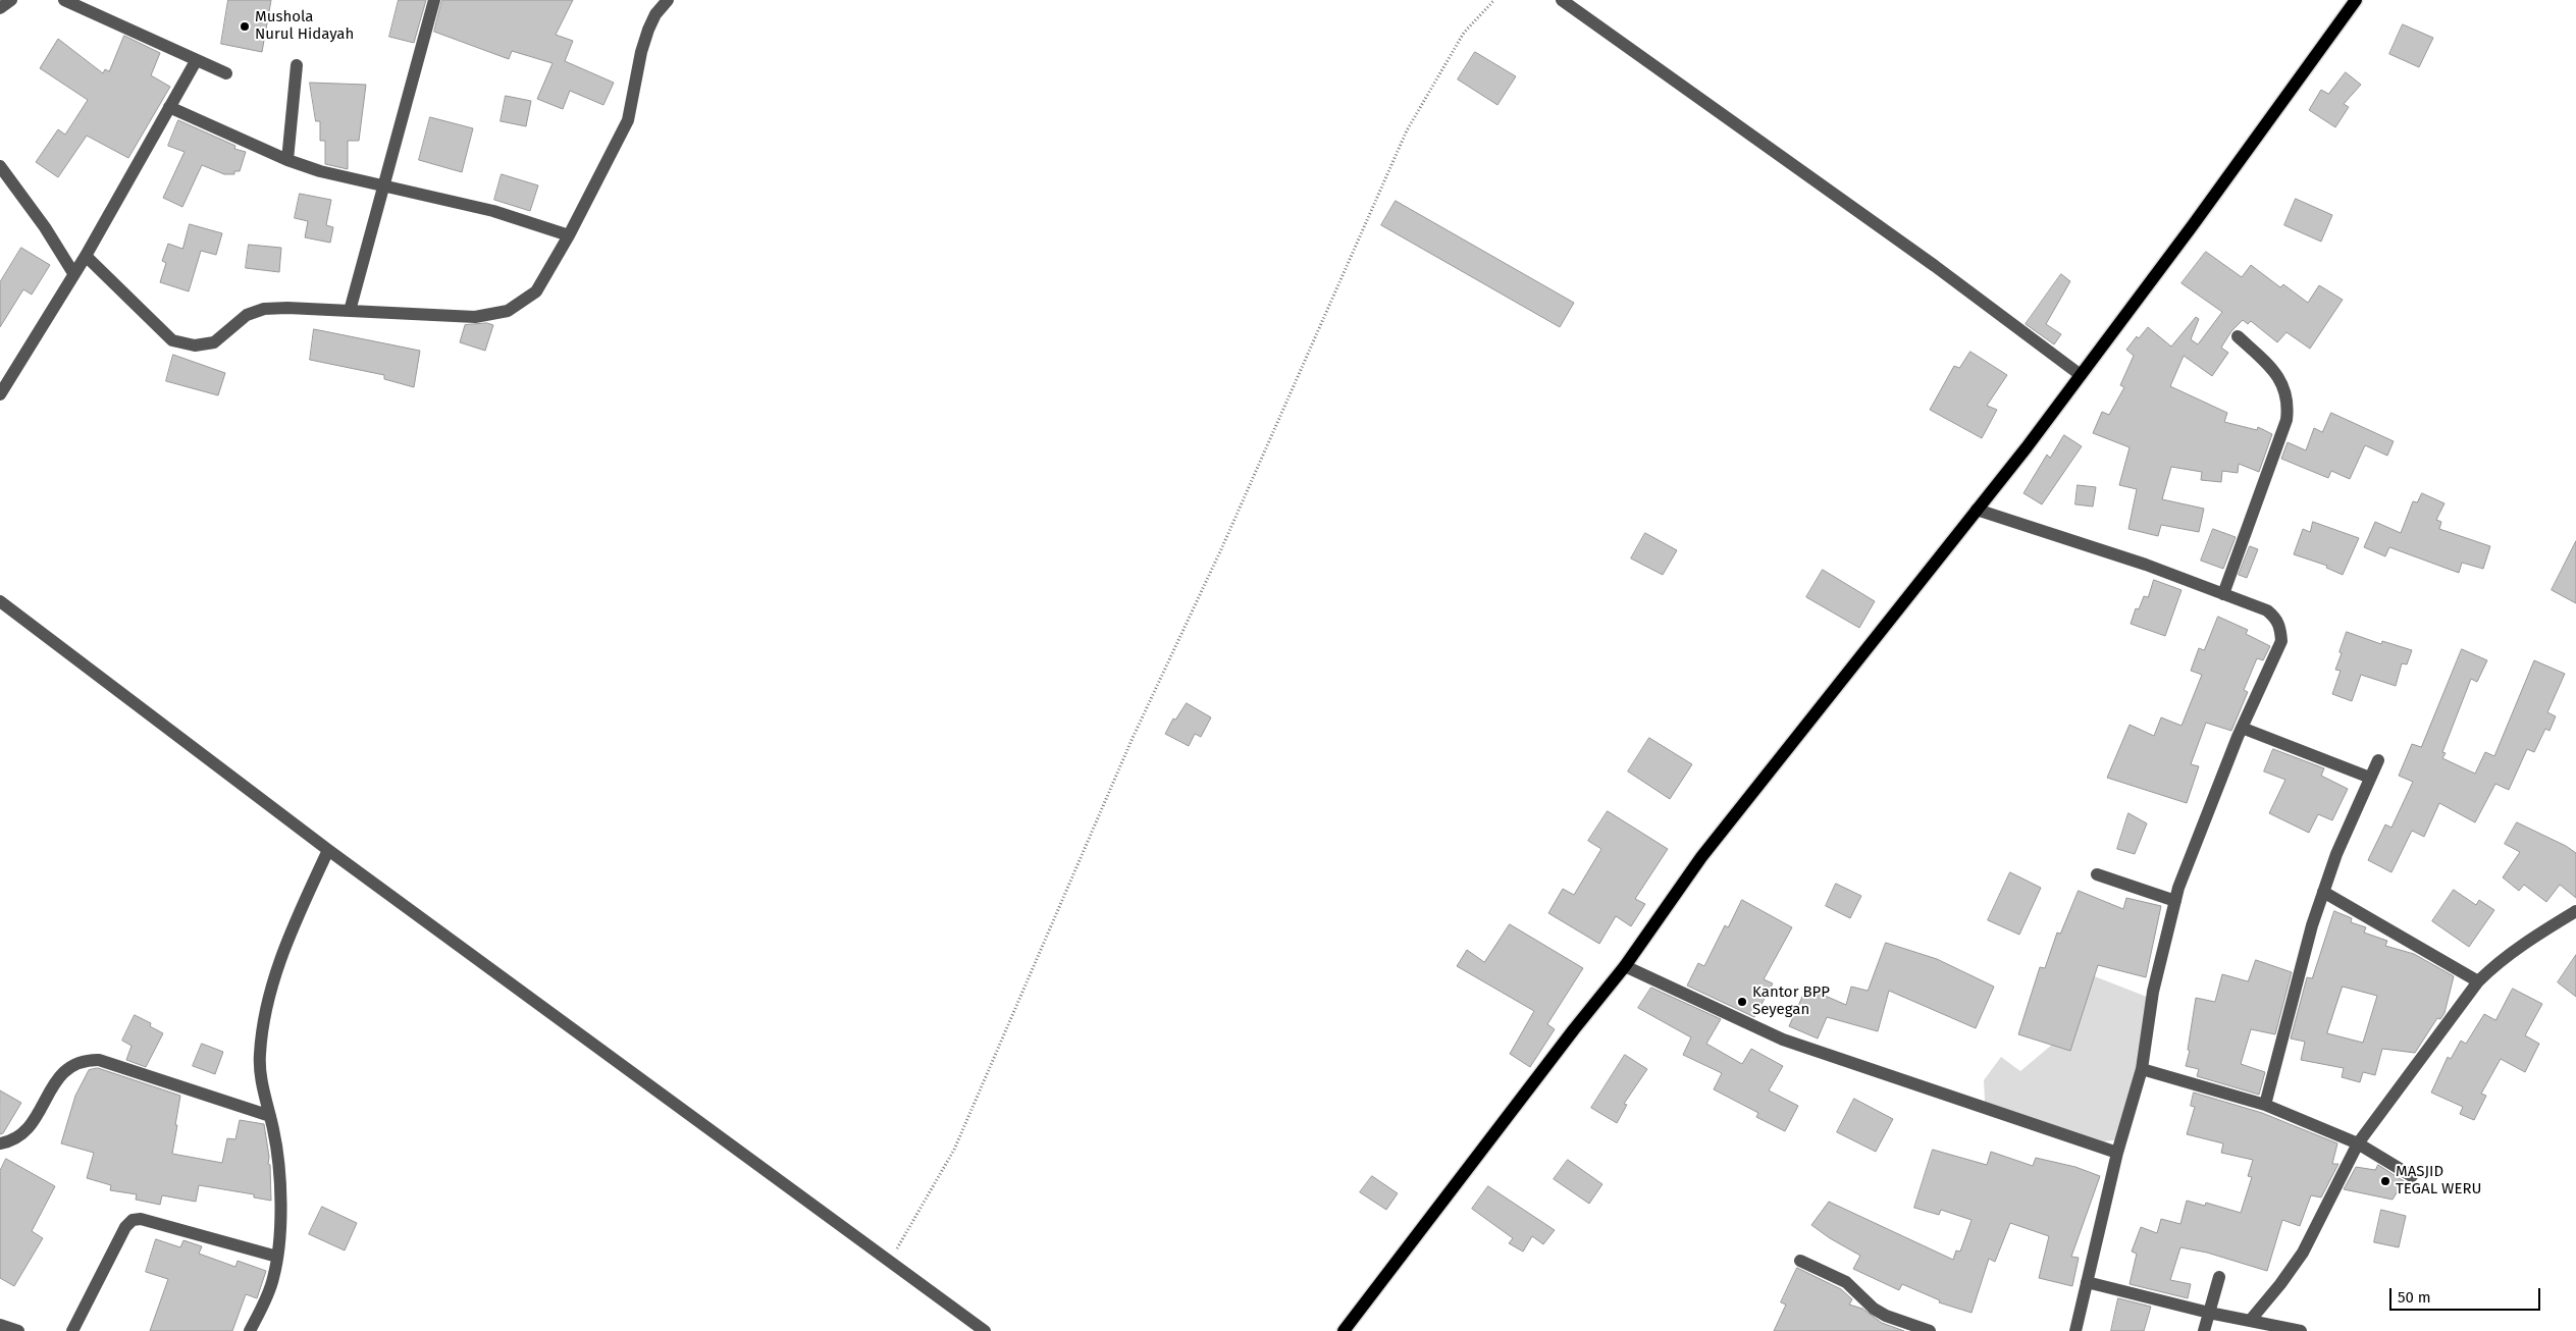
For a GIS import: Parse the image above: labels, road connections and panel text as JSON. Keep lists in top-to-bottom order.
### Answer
{
  "places": ["Mushola Nurul Hidayah", "Kantor BPP Seyegan", "MASJID TEGAL WERU"],
  "scale_bar": "50 m"
}
